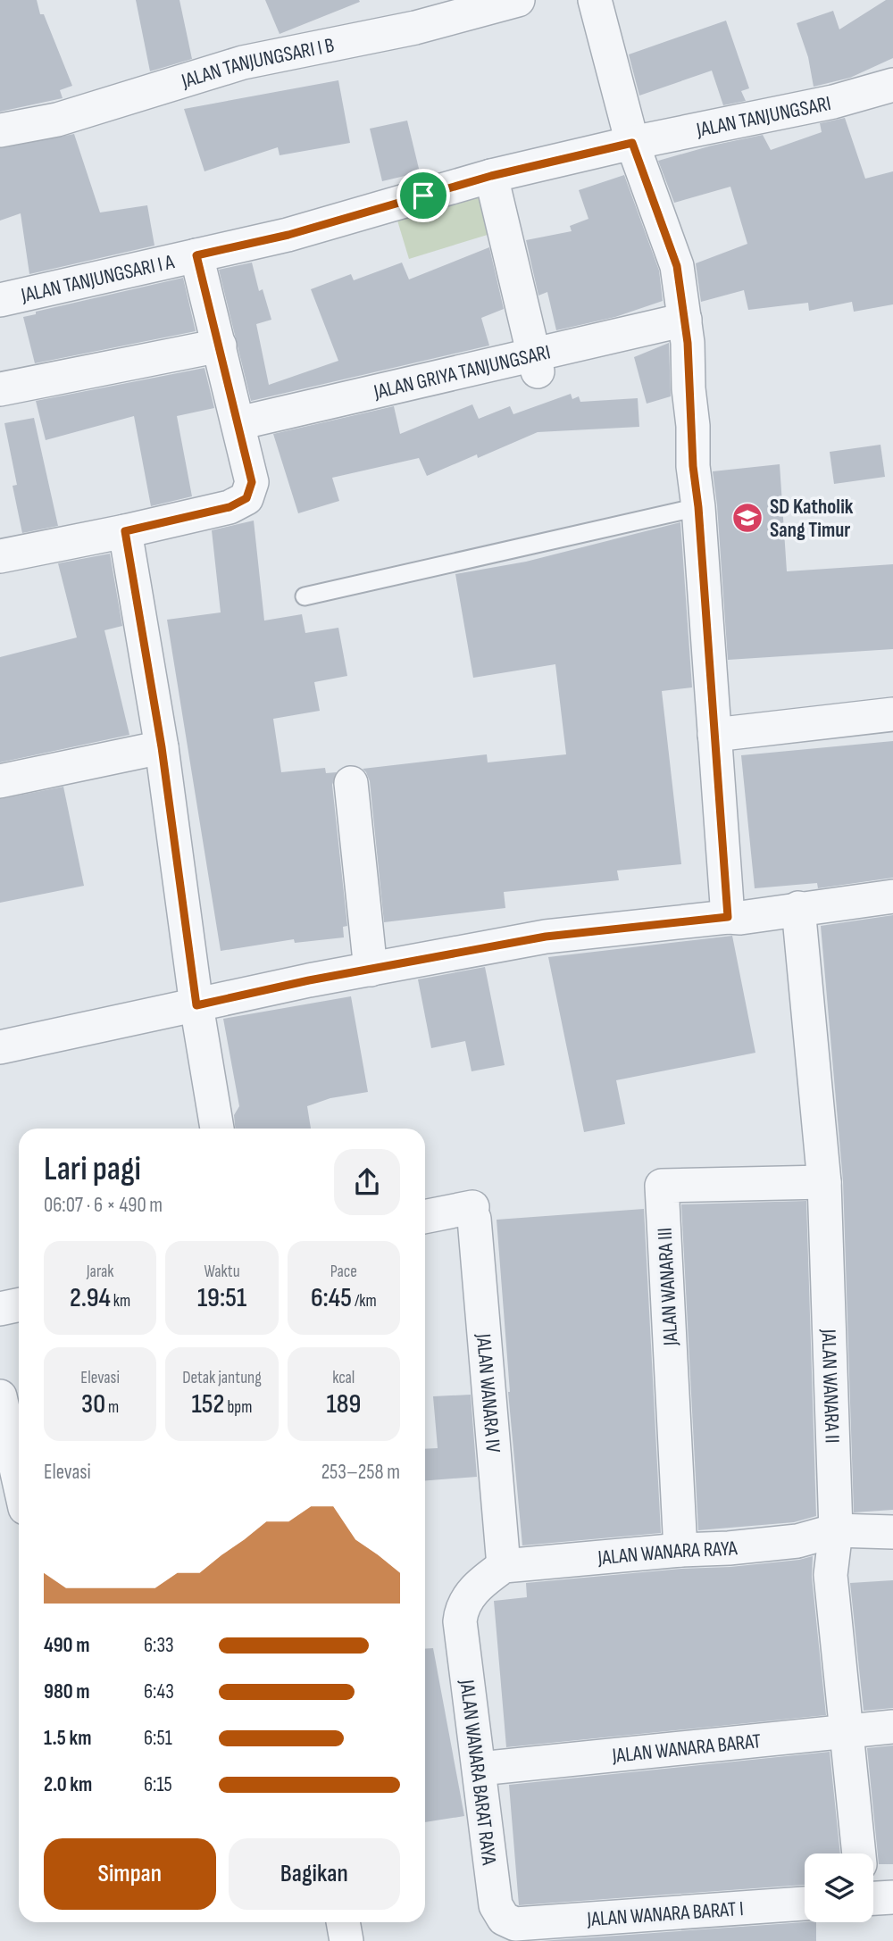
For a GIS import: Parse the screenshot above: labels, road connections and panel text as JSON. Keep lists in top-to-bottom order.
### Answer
{
  "streets": {
    "street": [
      "JALAN TANJUNGSARI I B",
      "JALAN TANJUNGSARI",
      "JALAN TANJUNGSARI I A",
      "JALAN GRIYA TANJUNGSARI",
      "JALAN WANARA III",
      "JALAN WANARA II",
      "JALAN WANARA IV",
      "JALAN WANARA RAYA",
      "JALAN WANARA BARAT",
      "JALAN WANARA BARAT RAYA",
      "JALAN WANARA BARAT I"
    ]
  },
  "crossings": [
    ["JALAN TANJUNGSARI", "JALAN TANJUNGSARI I A"],
    ["JALAN WANARA III", "JALAN WANARA II"],
    ["JALAN WANARA III", "JALAN WANARA RAYA"],
    ["JALAN WANARA II", "JALAN WANARA RAYA"],
    ["JALAN WANARA II", "JALAN WANARA BARAT"],
    ["JALAN WANARA IV", "JALAN WANARA RAYA"],
    ["JALAN WANARA IV", "JALAN WANARA BARAT RAYA"],
    ["JALAN WANARA RAYA", "JALAN WANARA BARAT RAYA"],
    ["JALAN WANARA BARAT", "JALAN WANARA BARAT RAYA"],
    ["JALAN WANARA BARAT RAYA", "JALAN WANARA BARAT I"]
  ],
  "places": {
    "school or university": ["SD Katholik Sang Timur"]
  },
  "page": {
    "heading": ["Lari pagi", "06:07 · 6 × 490 m"],
    "stats": [
      ["Jarak", "2.94 km"],
      ["Waktu", "19:51"],
      ["Pace", "6:45 /km"],
      ["Elevasi", "30 m"],
      ["Detak jantung", "152 bpm"],
      ["kcal", "189"]
    ],
    "chart": ["Elevasi", "253–258 m"],
    "list": [
      {
        "name": "490 m",
        "note": "6:33"
      },
      {
        "name": "980 m",
        "note": "6:43"
      },
      {
        "name": "1.5 km",
        "note": "6:51"
      },
      {
        "name": "2.0 km",
        "note": "6:15"
      }
    ],
    "buttons": ["Simpan", "Bagikan"]
  }
}
